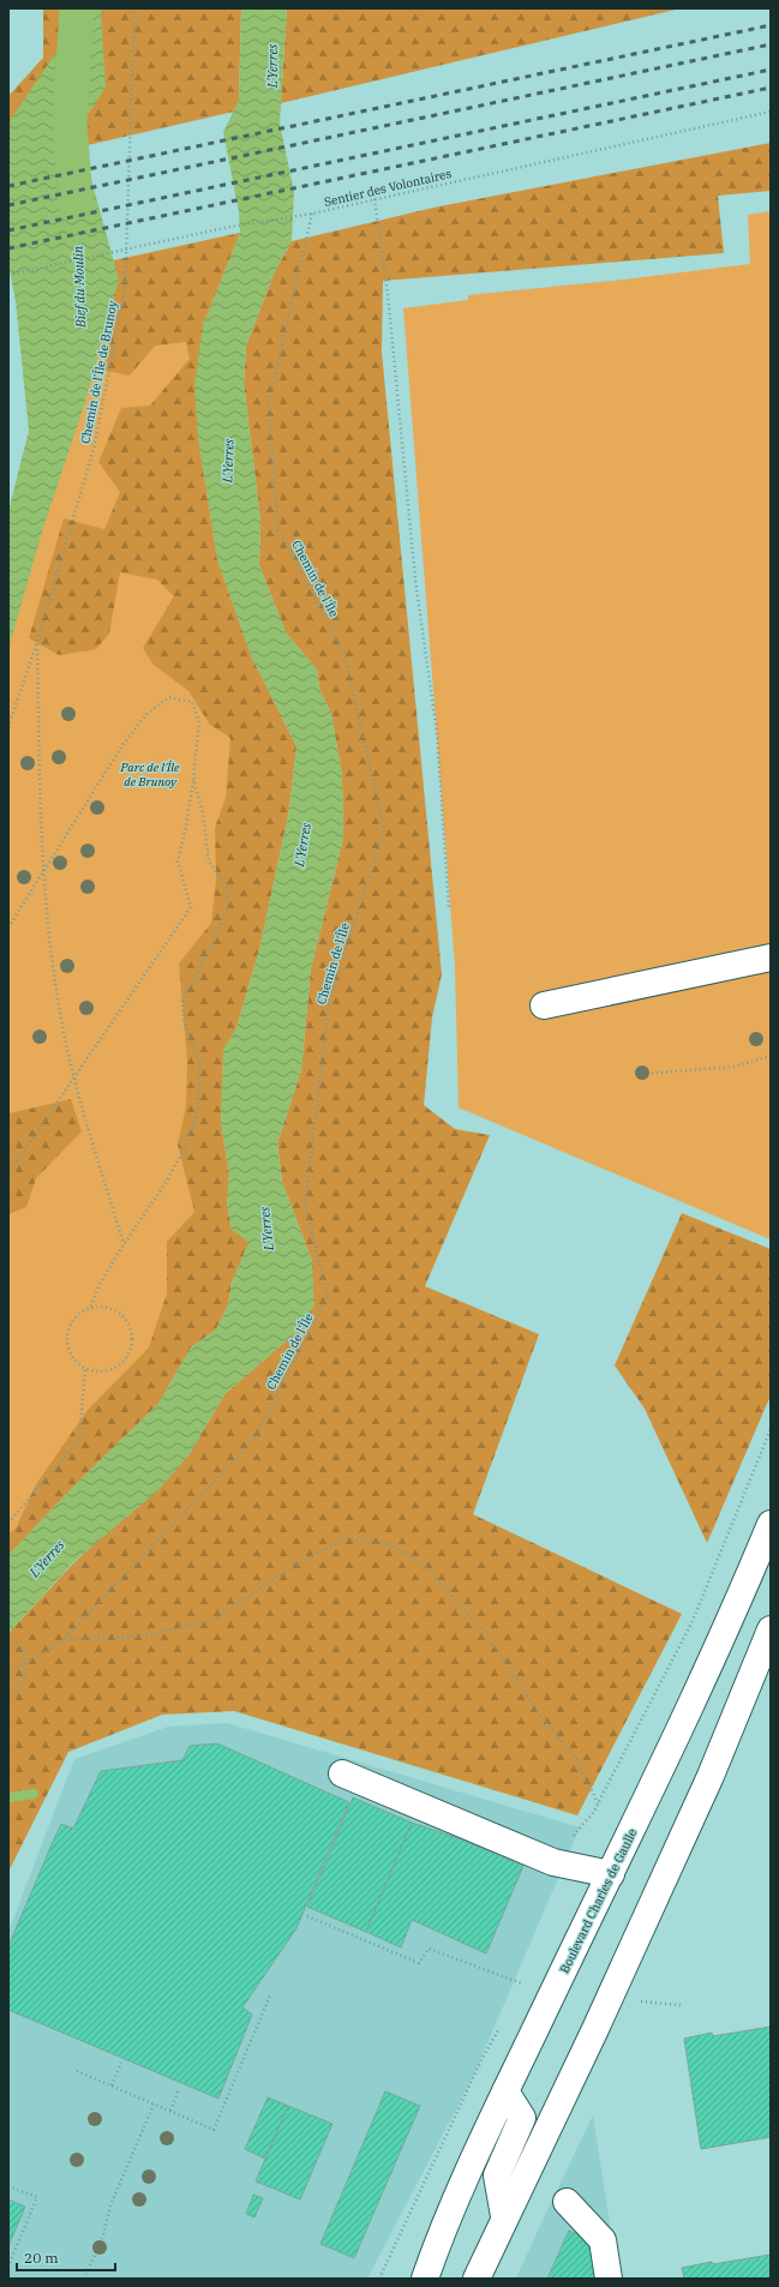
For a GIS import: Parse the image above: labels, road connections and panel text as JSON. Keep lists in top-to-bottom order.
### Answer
{
  "streets": {
    "main road": ["Boulevard Charles de Gaulle"],
    "path": ["Sentier des Volontaires", "Chemin de l'Île de Brunoy", "Chemin de l'Île"]
  },
  "crossings": [
    ["Sentier des Volontaires", "Chemin de l'Île de Brunoy"],
    ["Sentier des Volontaires", "Chemin de l'Île"]
  ],
  "water": ["L'Yerres", "Bief du Moulin"],
  "parks": ["Parc de l'Île de Brunoy"],
  "scale_bar": "20 m"
}
